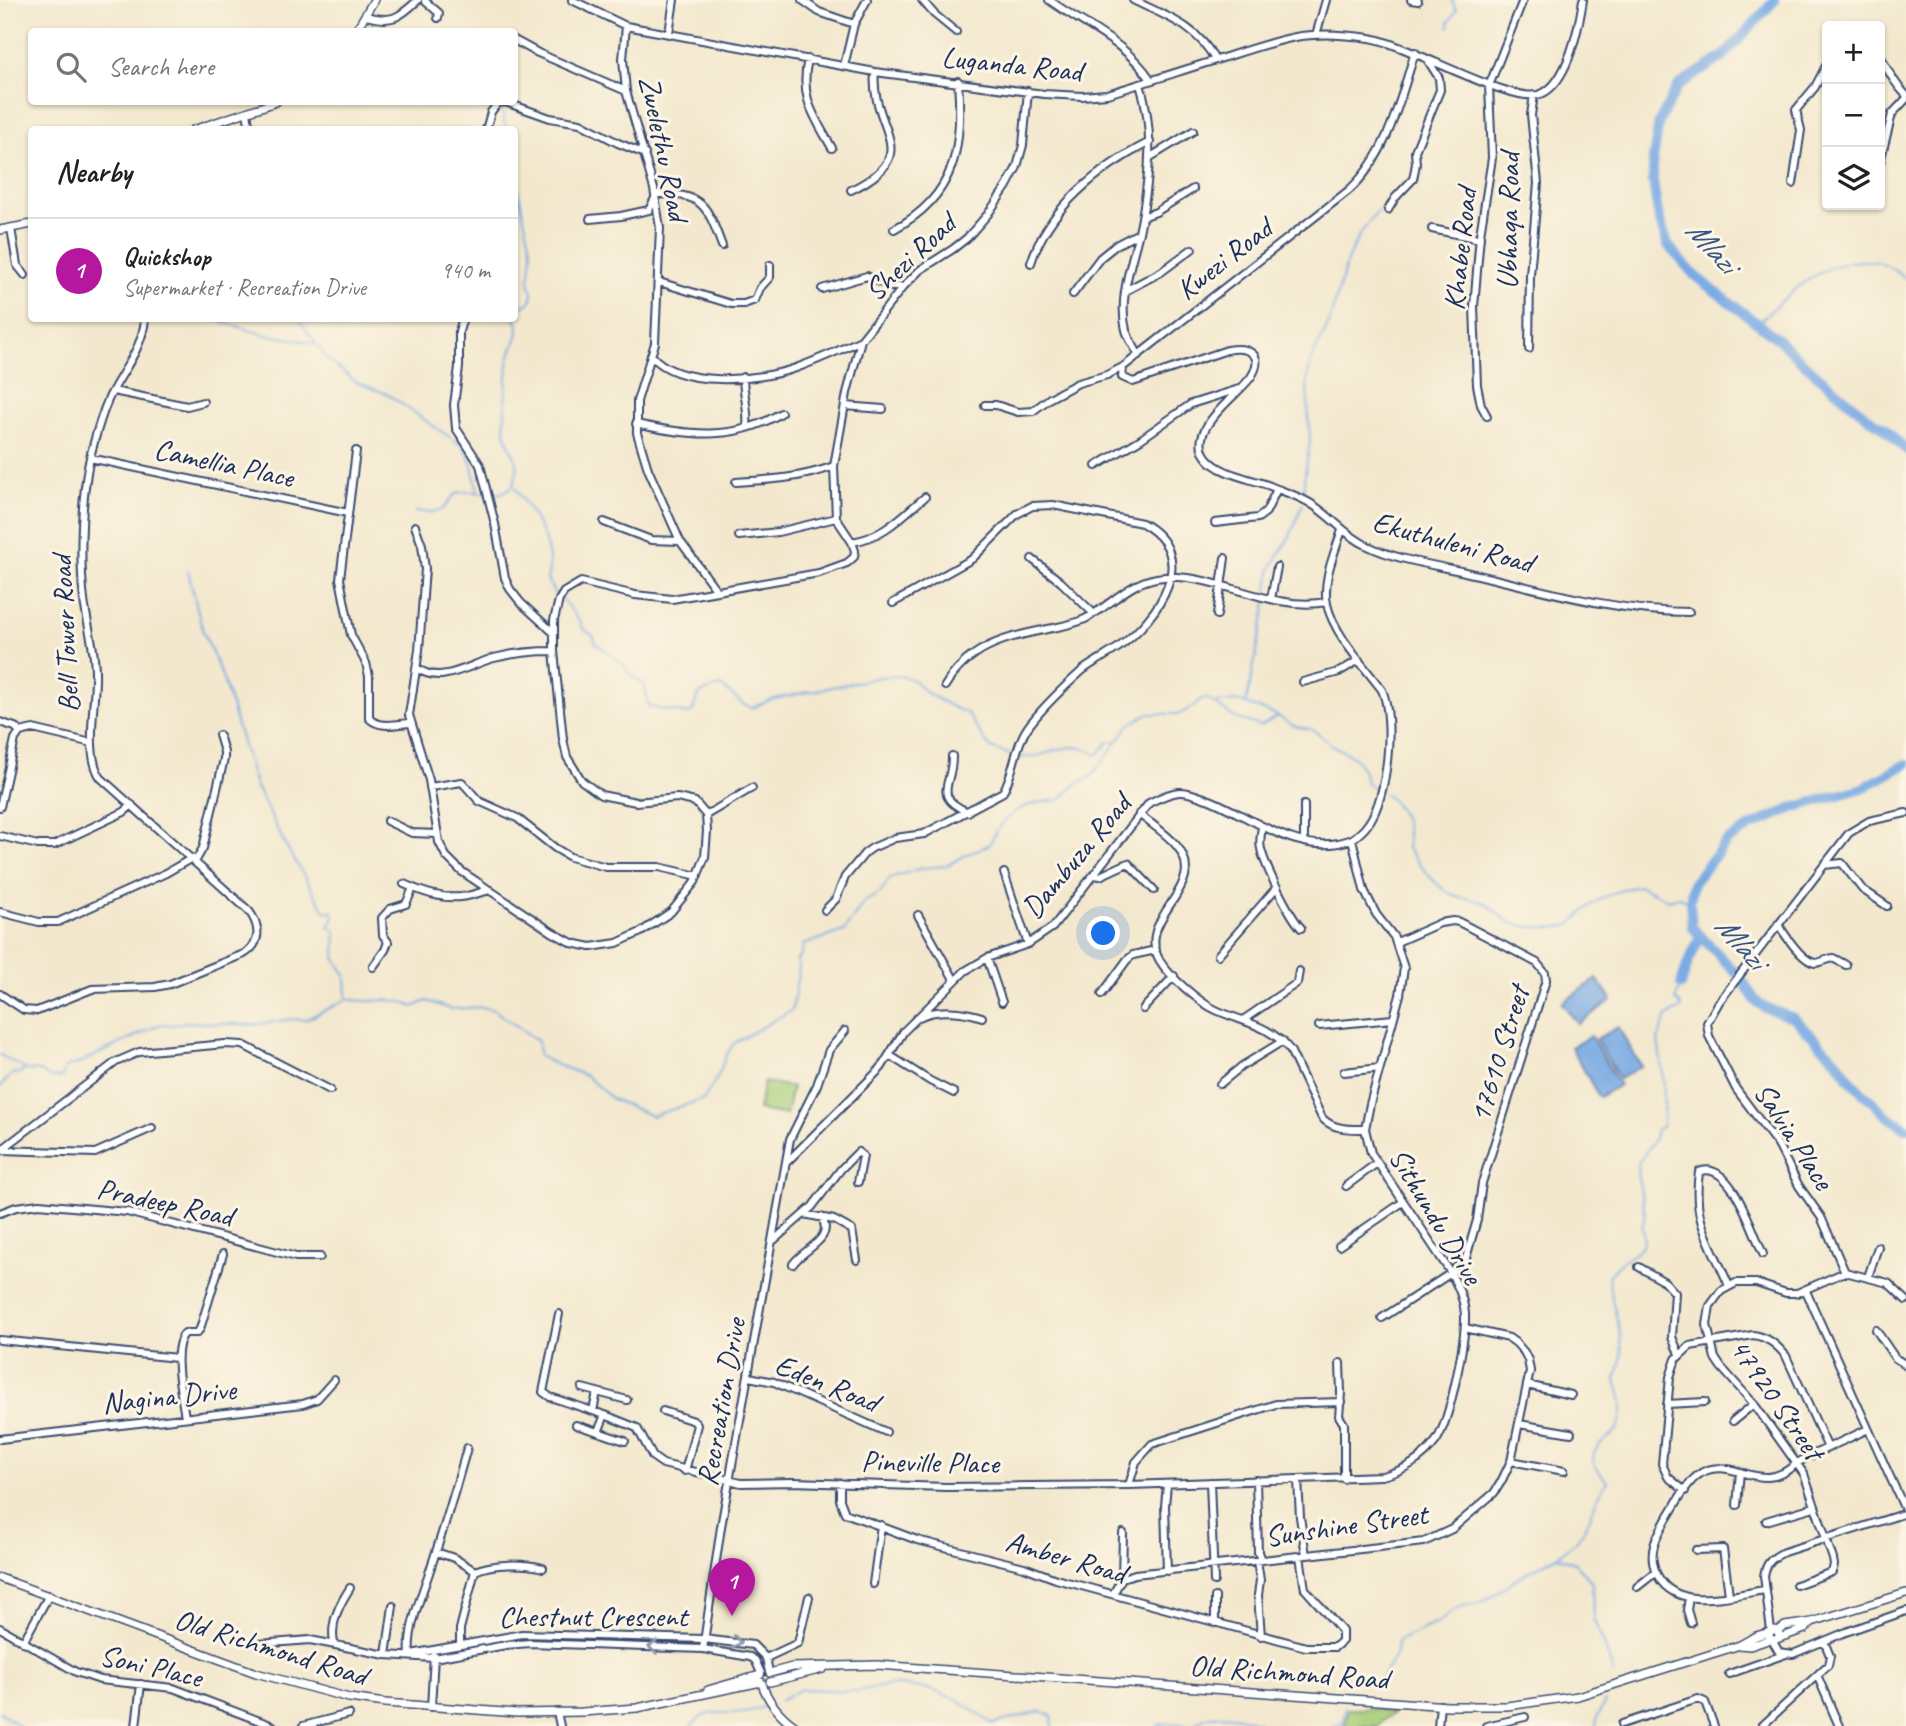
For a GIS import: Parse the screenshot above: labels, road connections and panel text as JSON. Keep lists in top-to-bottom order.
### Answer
{
  "streets": {
    "street": [
      "Luganda Road",
      "Zwelethu Road",
      "Ubhaqa Road",
      "Khabe Road",
      "Shezi Road",
      "Kwezi Road",
      "Camellia Place",
      "Ekuthuleni Road",
      "Bell Tower Road",
      "Dambuza Road",
      "17610 Street",
      "Salvia Place",
      "Pradeep Road",
      "Sithundu Drive",
      "Eden Road",
      "Nagina Drive",
      "47920 Street",
      "Recreation Drive",
      "Pineville Place",
      "Sunshine Street",
      "Amber Road",
      "Chestnut Crescent",
      "Old Richmond Road",
      "Soni Place"
    ]
  },
  "crossings": [
    ["Luganda Road", "Zwelethu Road"],
    ["Luganda Road", "Ubhaqa Road"],
    ["Luganda Road", "Khabe Road"],
    ["Luganda Road", "Shezi Road"],
    ["Luganda Road", "Kwezi Road"],
    ["Kwezi Road", "Ekuthuleni Road"],
    ["Camellia Place", "Bell Tower Road"],
    ["Dambuza Road", "Sithundu Drive"],
    ["Dambuza Road", "Recreation Drive"],
    ["17610 Street", "Sithundu Drive"],
    ["Sithundu Drive", "Pineville Place"],
    ["Sithundu Drive", "Sunshine Street"],
    ["Eden Road", "Recreation Drive"],
    ["Recreation Drive", "Pineville Place"],
    ["Recreation Drive", "Chestnut Crescent"],
    ["Pineville Place", "Amber Road"],
    ["Sunshine Street", "Amber Road"],
    ["Chestnut Crescent", "Old Richmond Road"]
  ],
  "water": ["Mlazi"],
  "page": {
    "map_buttons": ["+", "−"],
    "search": "Search here",
    "heading": "Nearby",
    "list": [
      {
        "mark": "1",
        "name": "Quickshop",
        "note": "Supermarket · Recreation Drive",
        "value": "940 m"
      }
    ],
    "pins": "1"
  }
}
